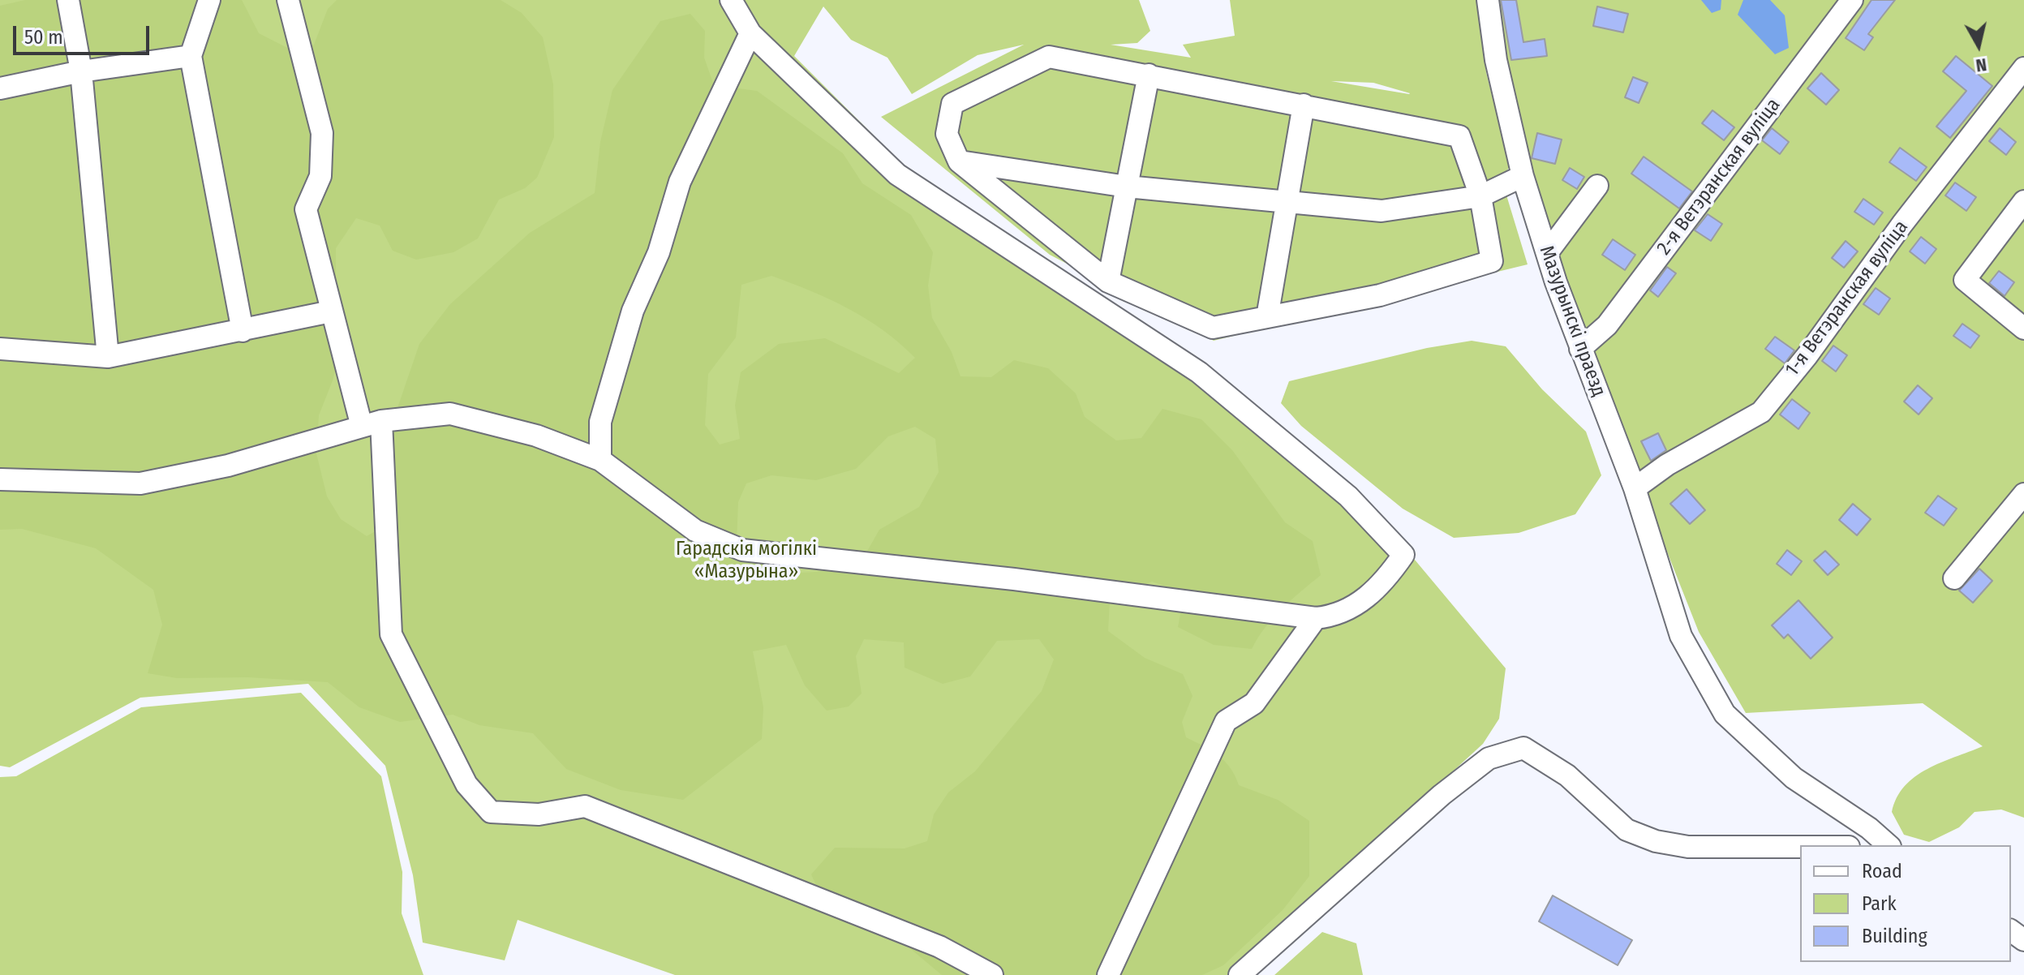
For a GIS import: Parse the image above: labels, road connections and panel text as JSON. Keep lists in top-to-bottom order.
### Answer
{
  "streets": {
    "street": ["2-я Ветэранская вуліца", "1-я Ветэранская вуліца", "Мазурынскі праезд"]
  },
  "crossings": [
    ["2-я Ветэранская вуліца", "Мазурынскі праезд"],
    ["1-я Ветэранская вуліца", "Мазурынскі праезд"]
  ],
  "parks": ["Гарадскія могілкі «Мазурына»"],
  "legend": ["Road", "Park", "Building"],
  "scale_bar": "50 m",
  "north": "bottom"
}
